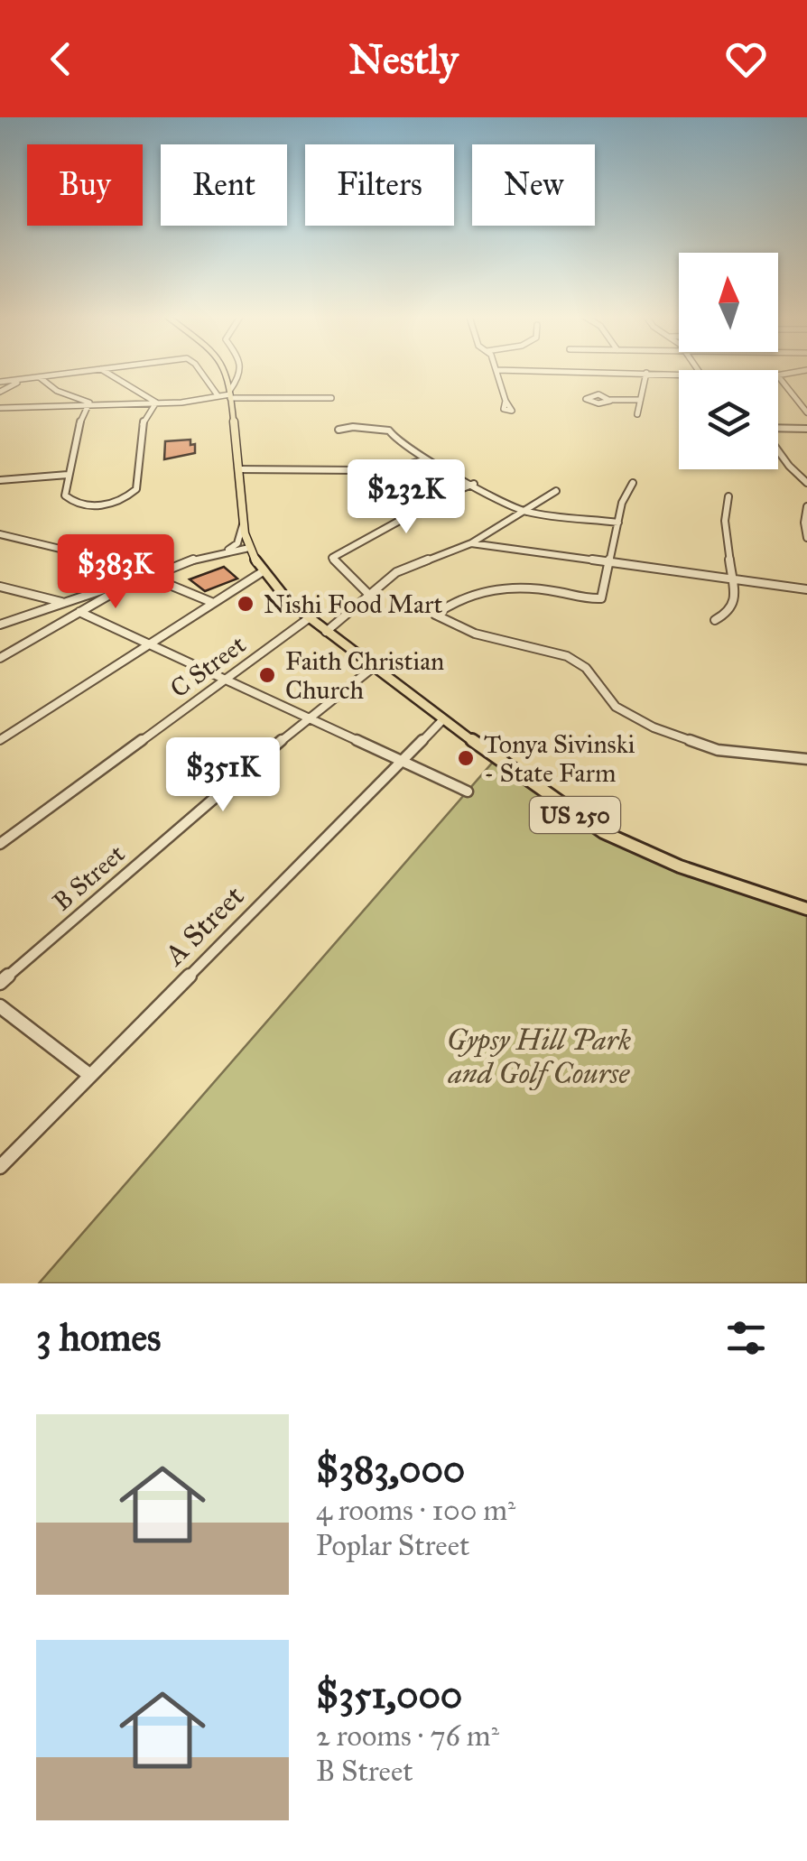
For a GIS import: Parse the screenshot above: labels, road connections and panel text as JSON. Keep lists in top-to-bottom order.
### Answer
{
  "streets": {
    "main road": ["US 250"],
    "street": ["C Street", "B Street", "A Street"]
  },
  "crossings": [
    ["C Street", "US 250"],
    ["US 250", "B Street"],
    ["US 250", "A Street"]
  ],
  "parks": ["Gypsy Hill Park and Golf Course"],
  "places": ["Nishi Food Mart", "Faith Christian Church", "Tonya Sivinski - State Farm"],
  "north": "top",
  "page": {
    "header": "Nestly",
    "chip": [
      "Buy",
      "Rent",
      "Filters",
      "New"
    ],
    "price": ["$232K", "$383K", "$351K"],
    "heading": "3 homes",
    "list": [
      {
        "name": "$383,000",
        "note": "4 rooms · 100 m² · Poplar Street"
      },
      {
        "name": "$351,000",
        "note": "2 rooms · 76 m² · B Street"
      }
    ]
  }
}
